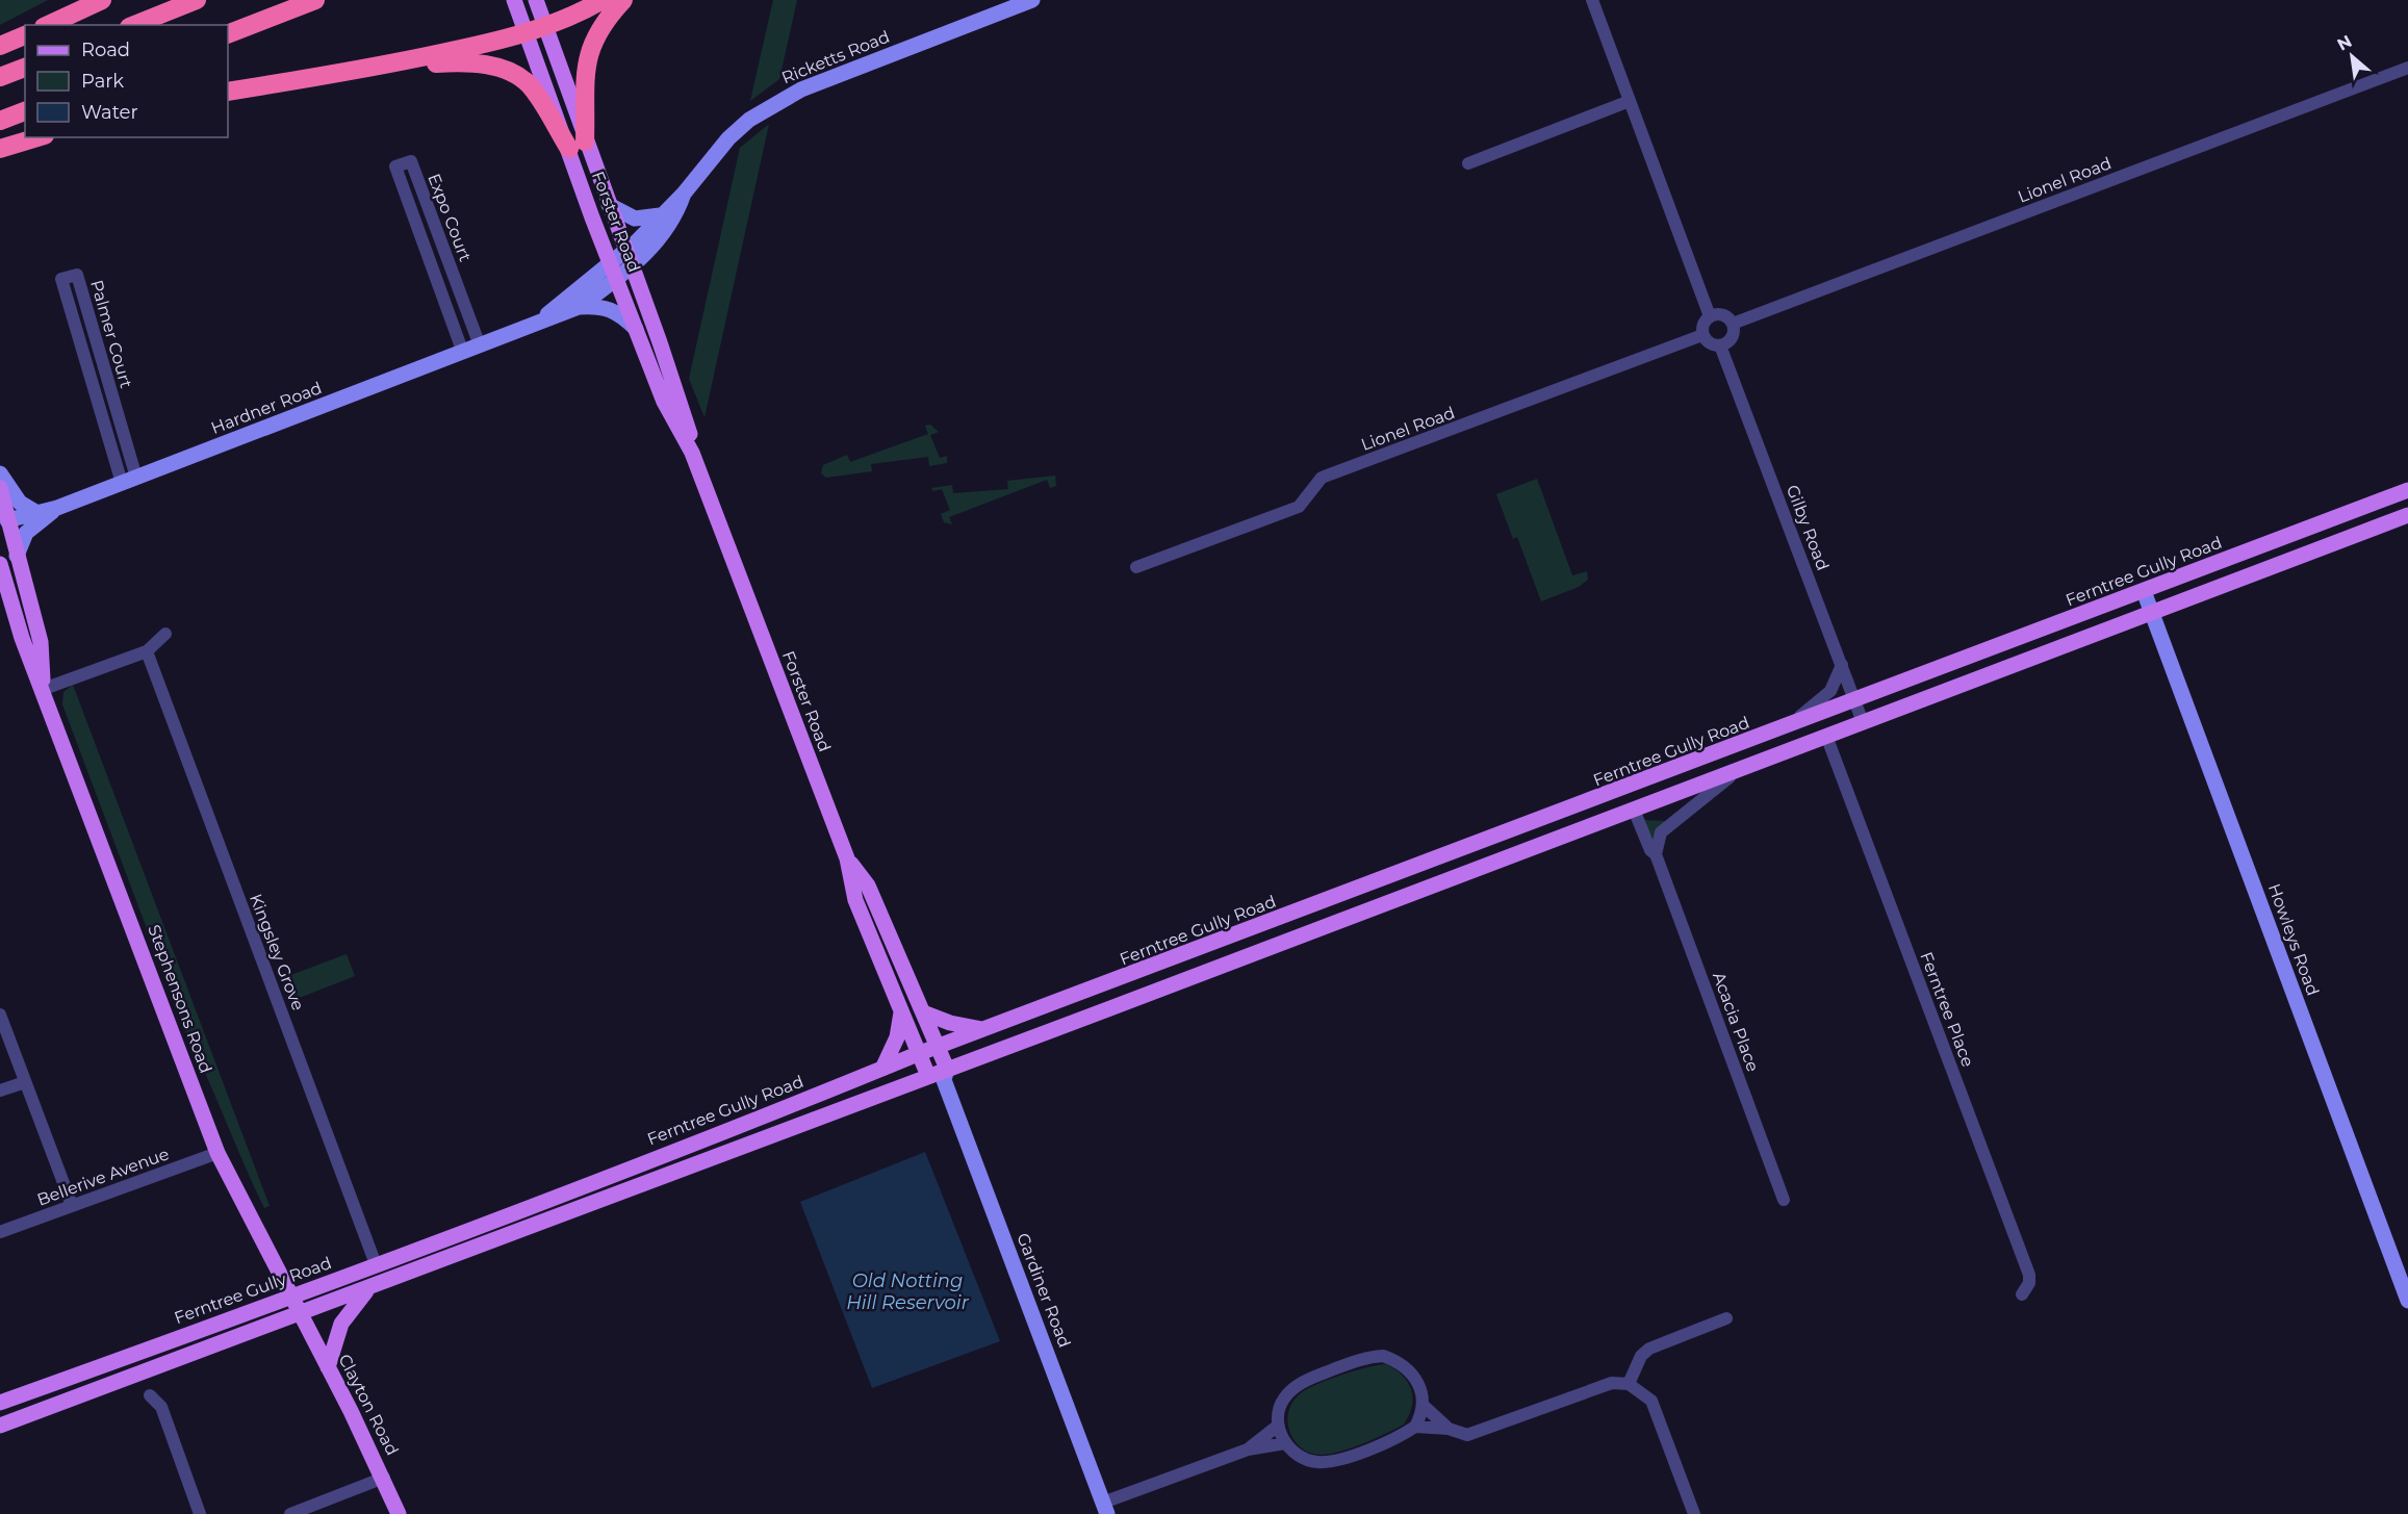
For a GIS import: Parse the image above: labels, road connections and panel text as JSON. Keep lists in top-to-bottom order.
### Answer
{
  "streets": {
    "main road": [
      "Forster Road",
      "Ferntree Gully Road",
      "Stephensons Road",
      "Clayton Road"
    ],
    "street": [
      "Ricketts Road",
      "Lionel Road",
      "Expo Court",
      "Palmer Court",
      "Hardner Road",
      "Gilby Road",
      "Howleys Road",
      "Kingsley Grove",
      "Ferntree Place",
      "Acacia Place",
      "Bellerive Avenue",
      "Gardiner Road"
    ]
  },
  "crossings": [
    ["Ricketts Road", "Forster Road"],
    ["Ricketts Road", "Hardner Road"],
    ["Lionel Road", "Gilby Road"],
    ["Expo Court", "Hardner Road"],
    ["Forster Road", "Hardner Road"],
    ["Forster Road", "Ferntree Gully Road"],
    ["Forster Road", "Gardiner Road"],
    ["Palmer Court", "Hardner Road"],
    ["Hardner Road", "Stephensons Road"],
    ["Gilby Road", "Ferntree Gully Road"],
    ["Ferntree Gully Road", "Howleys Road"],
    ["Ferntree Gully Road", "Kingsley Grove"],
    ["Ferntree Gully Road", "Stephensons Road"],
    ["Stephensons Road", "Bellerive Avenue"],
    ["Stephensons Road", "Clayton Road"]
  ],
  "water": ["Old Notting Hill Reservoir"],
  "legend": ["Road", "Park", "Water"],
  "north": "top left"
}
